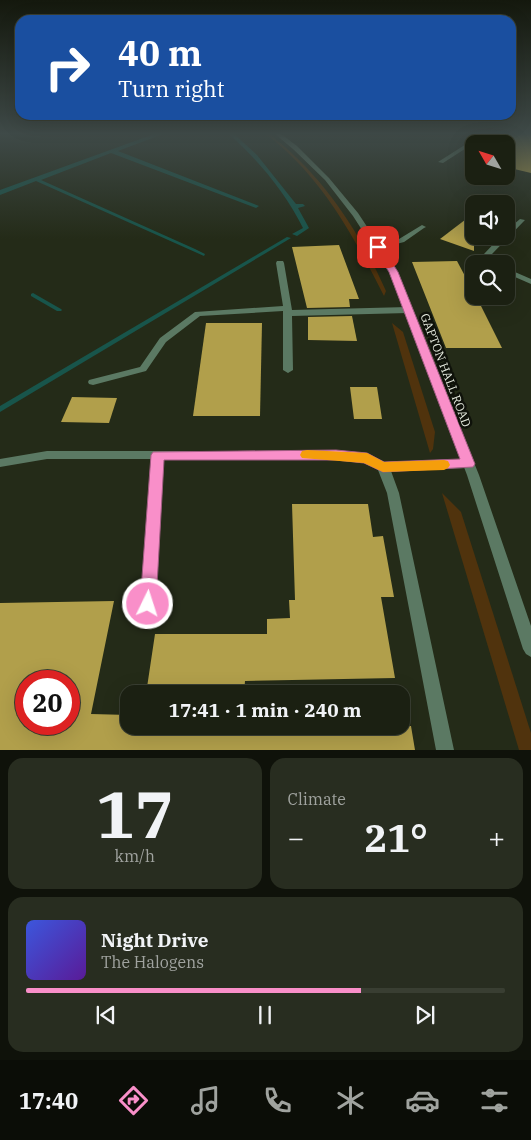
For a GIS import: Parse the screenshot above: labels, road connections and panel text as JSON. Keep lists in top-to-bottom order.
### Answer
{
  "streets": {
    "street": ["GAPTON HALL ROAD"]
  },
  "north": "top left",
  "page": {
    "turn": ["40 m", "Turn right"],
    "limit": "20",
    "trip": "17:41 · 1 min · 240 m",
    "tile": [
      ["17", "km/h"],
      "Climate"
    ],
    "heat": ["−", "21°", "+"],
    "song": ["Night Drive", "The Halogens"],
    "tabs": "17:40"
  }
}
